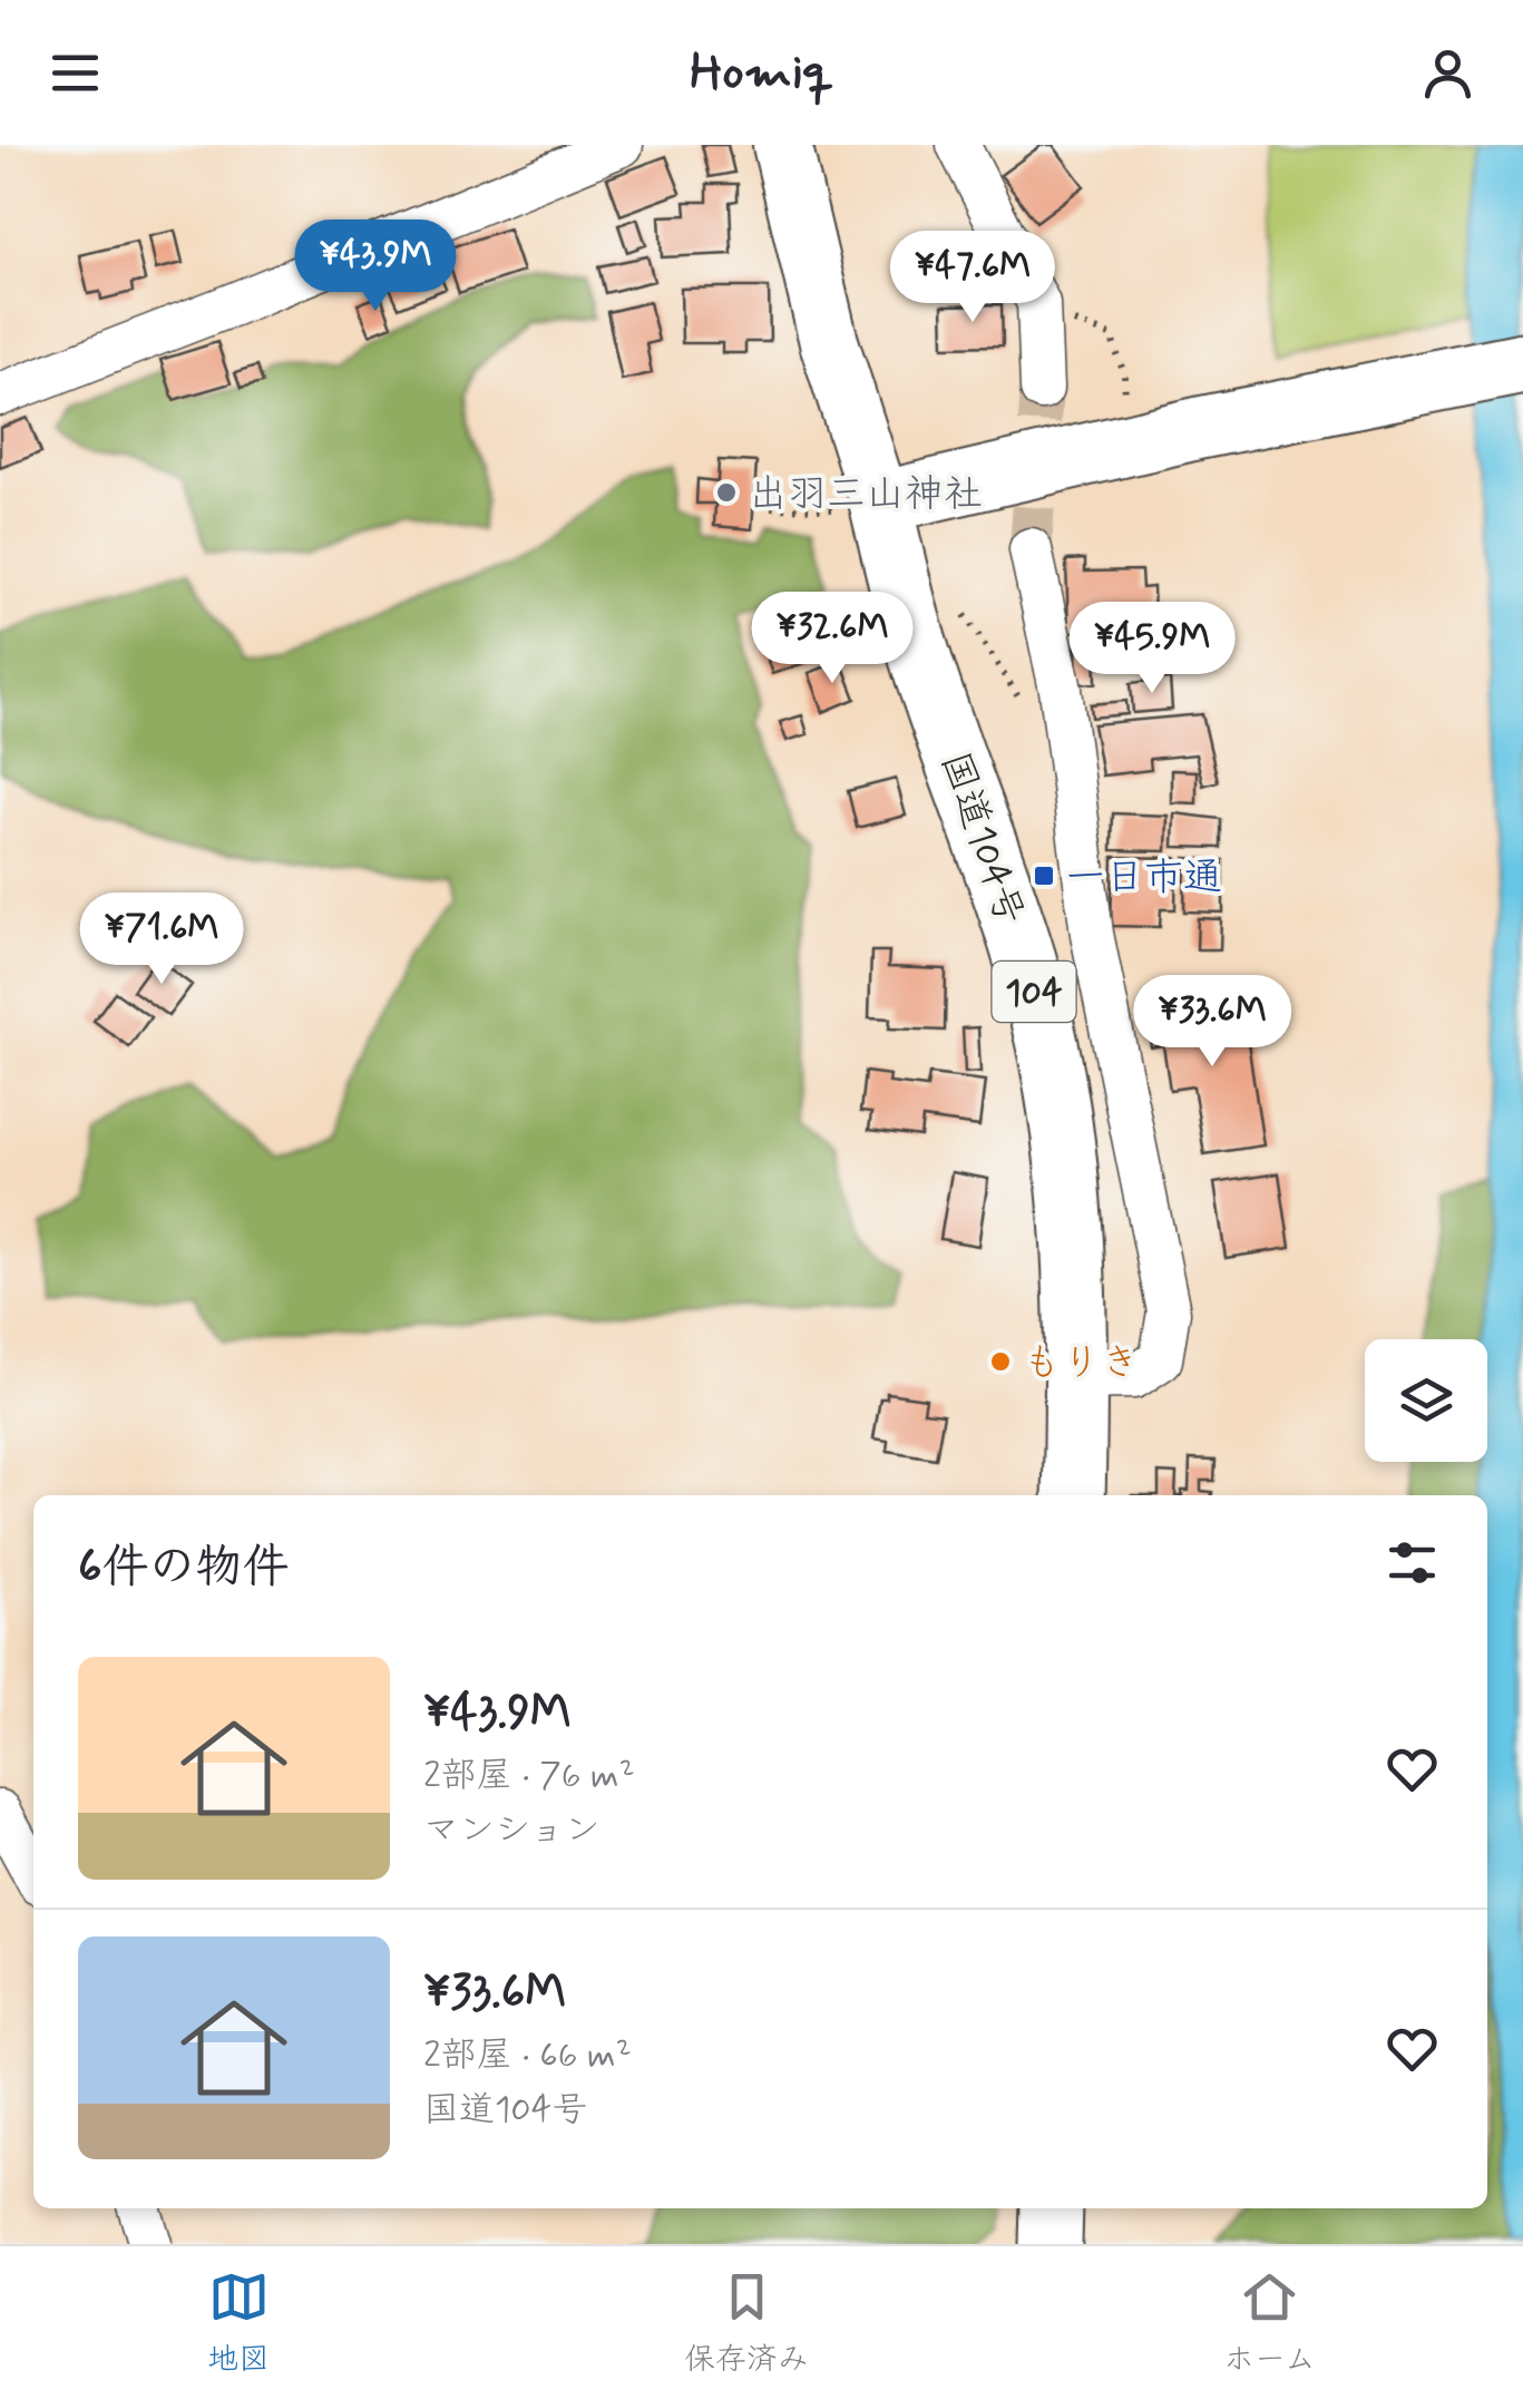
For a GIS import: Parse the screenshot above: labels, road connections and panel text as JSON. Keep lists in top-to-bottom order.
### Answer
{
  "streets": {
    "highway": ["国道104号", "104"]
  },
  "places": {
    "other": ["出羽三山神社", "もりき"],
    "transit": ["一日市通"]
  },
  "page": {
    "header": "Homiq",
    "price": [
      "¥43.9M",
      "¥47.6M",
      "¥32.6M",
      "¥45.9M",
      "¥71.6M",
      "¥33.6M"
    ],
    "heading": "6件の物件",
    "list": [
      {
        "name": "¥43.9M",
        "note": "2部屋 · 76 m² · マンション"
      },
      {
        "name": "¥33.6M",
        "note": "2部屋 · 66 m² · 国道104号"
      }
    ],
    "tabs": ["地図", "保存済み", "ホーム"]
  }
}
